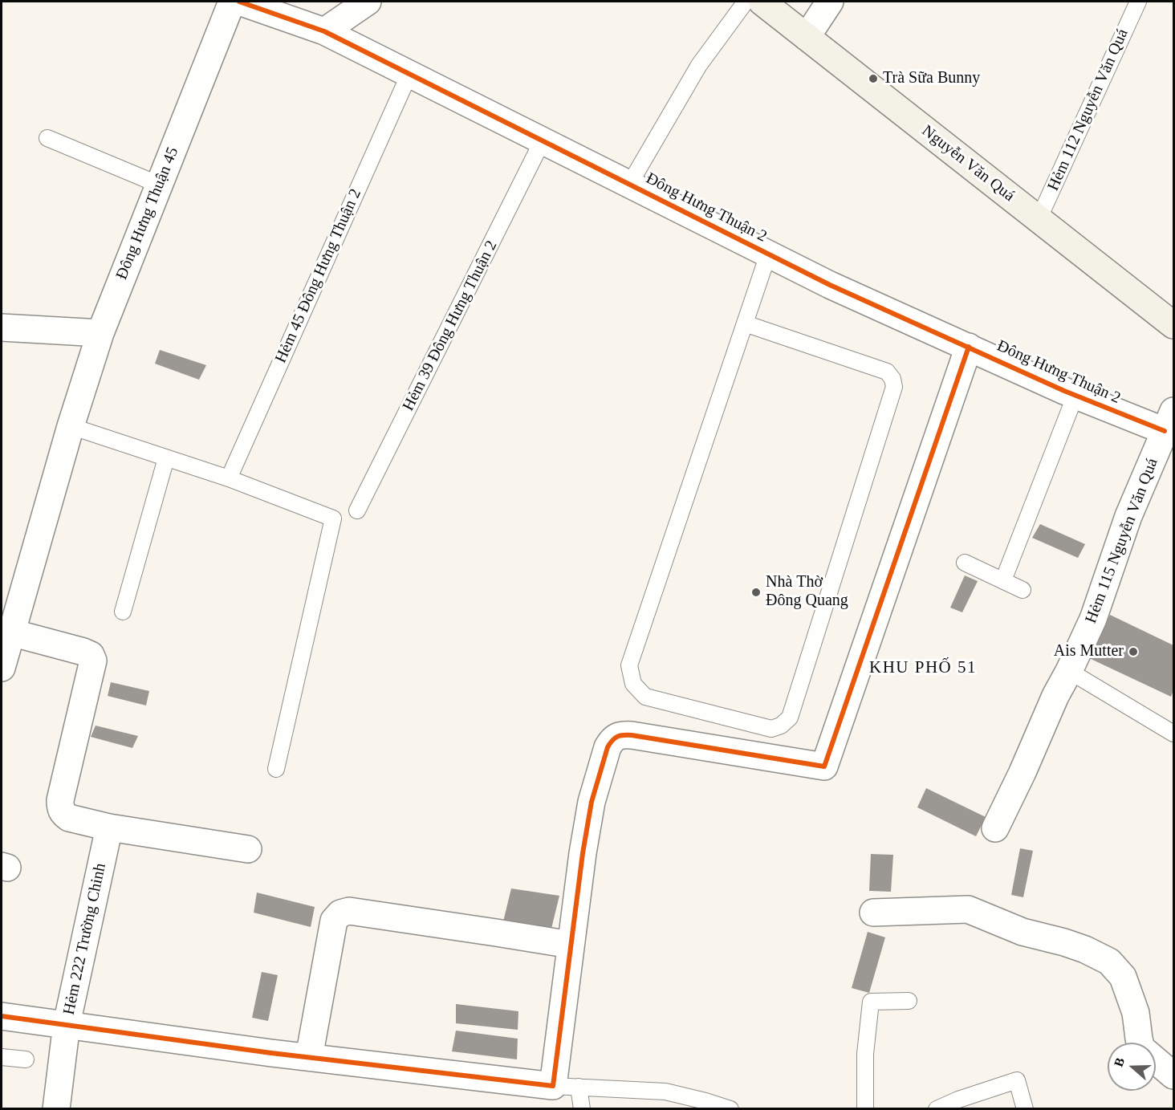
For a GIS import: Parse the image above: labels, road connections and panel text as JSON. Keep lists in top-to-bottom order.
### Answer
{
  "streets": {
    "main road": ["Nguyễn Văn Quá"],
    "street": [
      "Đông Hưng Thuận 2",
      "Đông Hưng Thuận 45",
      "Hẻm 115 Nguyễn Văn Quá",
      "Hẻm 222 Trường Chinh"
    ],
    "lane": ["Hẻm 112 Nguyễn Văn Quá", "Hẻm 45 Đông Hưng Thuận 2", "Hẻm 39 Đông Hưng Thuận 2"]
  },
  "crossings": [
    ["Hẻm 112 Nguyễn Văn Quá", "Nguyễn Văn Quá"],
    ["Đông Hưng Thuận 2", "Hẻm 45 Đông Hưng Thuận 2"],
    ["Đông Hưng Thuận 2", "Hẻm 39 Đông Hưng Thuận 2"],
    ["Đông Hưng Thuận 2", "Hẻm 115 Nguyễn Văn Quá"]
  ],
  "districts": ["KHU PHỐ 51"],
  "places": ["Trà Sữa Bunny", "Nhà Thờ Đông Quang", "Ais Mutter"],
  "north": "left"
}
